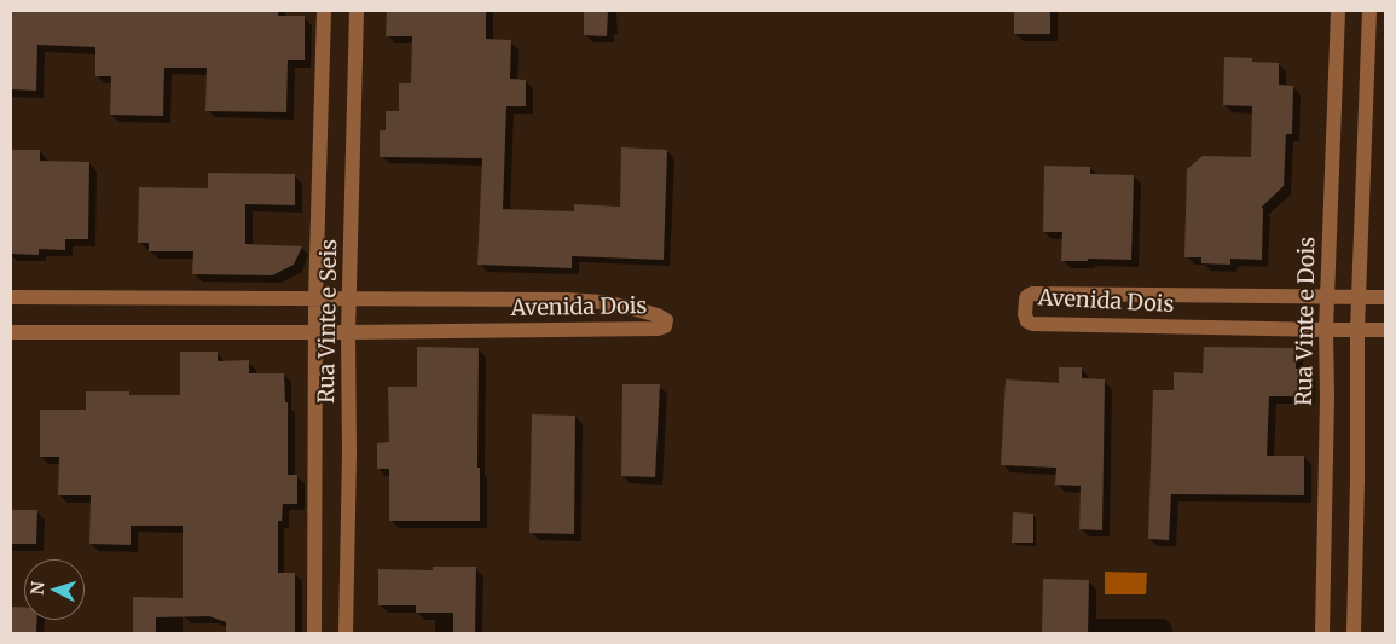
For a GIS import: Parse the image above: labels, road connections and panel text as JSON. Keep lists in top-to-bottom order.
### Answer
{
  "streets": {
    "street": ["Avenida Dois", "Rua Vinte e Seis", "Rua Vinte e Dois"]
  },
  "crossings": [
    ["Avenida Dois", "Rua Vinte e Seis"],
    ["Avenida Dois", "Rua Vinte e Dois"]
  ],
  "north": "left"
}
